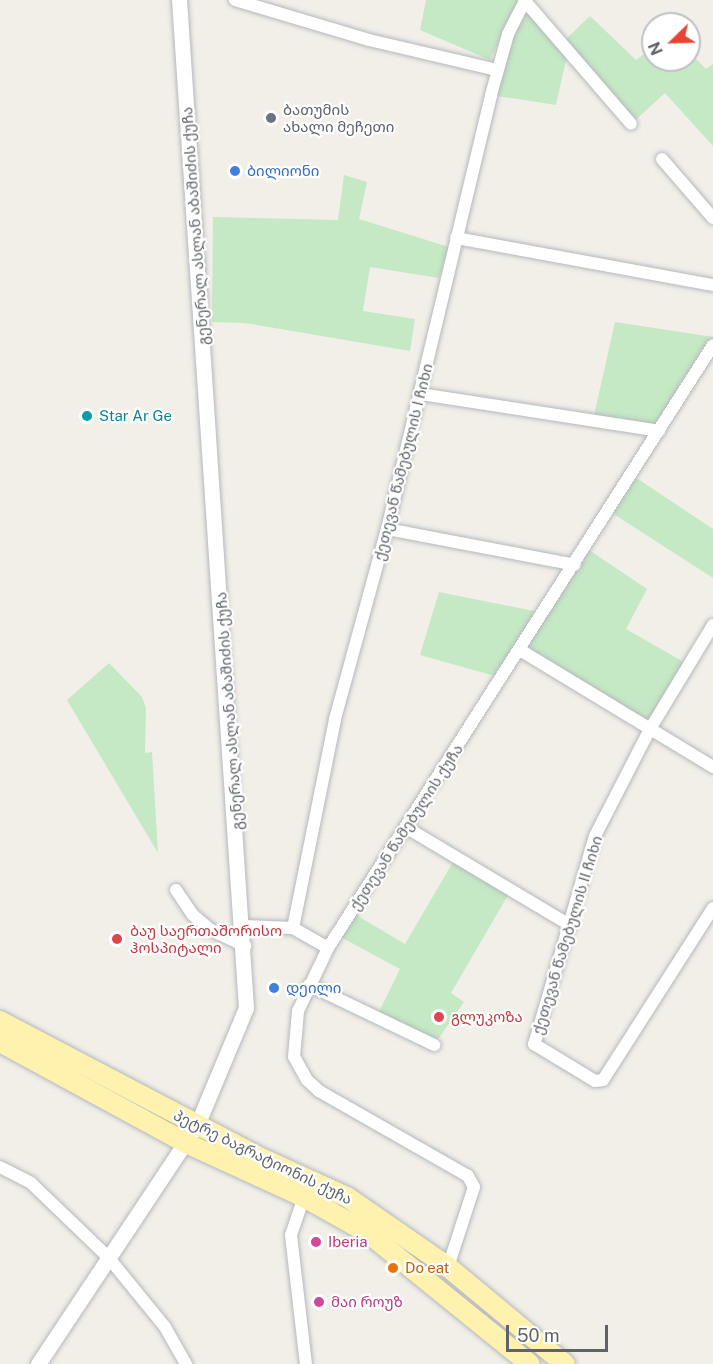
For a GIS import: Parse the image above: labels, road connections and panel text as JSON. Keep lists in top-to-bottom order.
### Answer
{
  "streets": {
    "main road": ["პეტრე ბაგრატიონის ქუჩა"],
    "street": [
      "გენერალ ასლან აბაშიძის ქუჩა",
      "ქეთევან წამებულის I ჩიხი",
      "ქეთევან წამებულის ქუჩა",
      "ქეთევან წამებულის II ჩიხი"
    ]
  },
  "crossings": [
    ["გენერალ ასლან აბაშიძის ქუჩა", "პეტრე ბაგრატიონის ქუჩა"],
    ["ქეთევან წამებულის ქუჩა", "პეტრე ბაგრატიონის ქუჩა"]
  ],
  "places": [
    "ბათუმის ახალი მეჩეთი",
    "ბილიონი",
    "Star Ar Ge",
    "ბაუ საერთაშორისო ჰოსპიტალი",
    "დეილი",
    "გლუკოზა",
    "Iberia",
    "Do eat",
    "მაი როუზ"
  ],
  "scale_bar": "50 m",
  "north": "bottom left"
}
